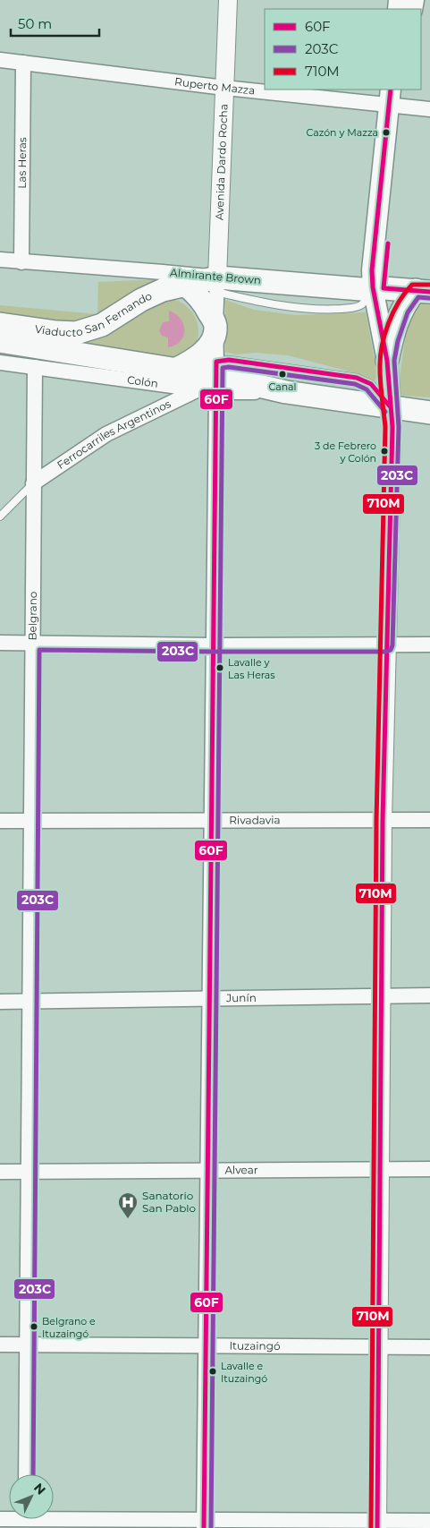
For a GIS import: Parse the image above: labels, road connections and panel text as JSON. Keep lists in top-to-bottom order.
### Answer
{
  "streets": {
    "main road": ["Almirante Brown", "Viaducto San Fernando", "Colón"],
    "street": [
      "Ruperto Mazza",
      "Las Heras",
      "Avenida Dardo Rocha",
      "Ferrocarriles Argentinos",
      "Belgrano",
      "Rivadavia",
      "Junín",
      "Alvear",
      "Ituzaingó"
    ]
  },
  "crossings": [
    ["Ruperto Mazza", "Las Heras"],
    ["Ruperto Mazza", "Avenida Dardo Rocha"],
    ["Las Heras", "Almirante Brown"],
    ["Avenida Dardo Rocha", "Almirante Brown"],
    ["Avenida Dardo Rocha", "Viaducto San Fernando"],
    ["Avenida Dardo Rocha", "Colón"],
    ["Avenida Dardo Rocha", "Rivadavia"],
    ["Avenida Dardo Rocha", "Junín"],
    ["Avenida Dardo Rocha", "Alvear"],
    ["Avenida Dardo Rocha", "Ituzaingó"],
    ["Almirante Brown", "Viaducto San Fernando"],
    ["Viaducto San Fernando", "Colón"],
    ["Colón", "Ferrocarriles Argentinos"],
    ["Colón", "Belgrano"],
    ["Ferrocarriles Argentinos", "Belgrano"],
    ["Belgrano", "Rivadavia"],
    ["Belgrano", "Junín"],
    ["Belgrano", "Alvear"],
    ["Belgrano", "Ituzaingó"]
  ],
  "places": {
    "other": [
      "Cazón y Mazza",
      "Canal",
      "3 de Febrero y Colón",
      "Lavalle y Las Heras",
      "Belgrano e Ituzaingó",
      "Lavalle e Ituzaingó"
    ],
    "hospital": ["Sanatorio San Pablo"]
  },
  "lines": ["transit line 60F", "transit line 710M", "transit line 203C"],
  "legend": ["60F", "203C", "710M"],
  "scale_bar": "50 m",
  "north": "top right"
}
